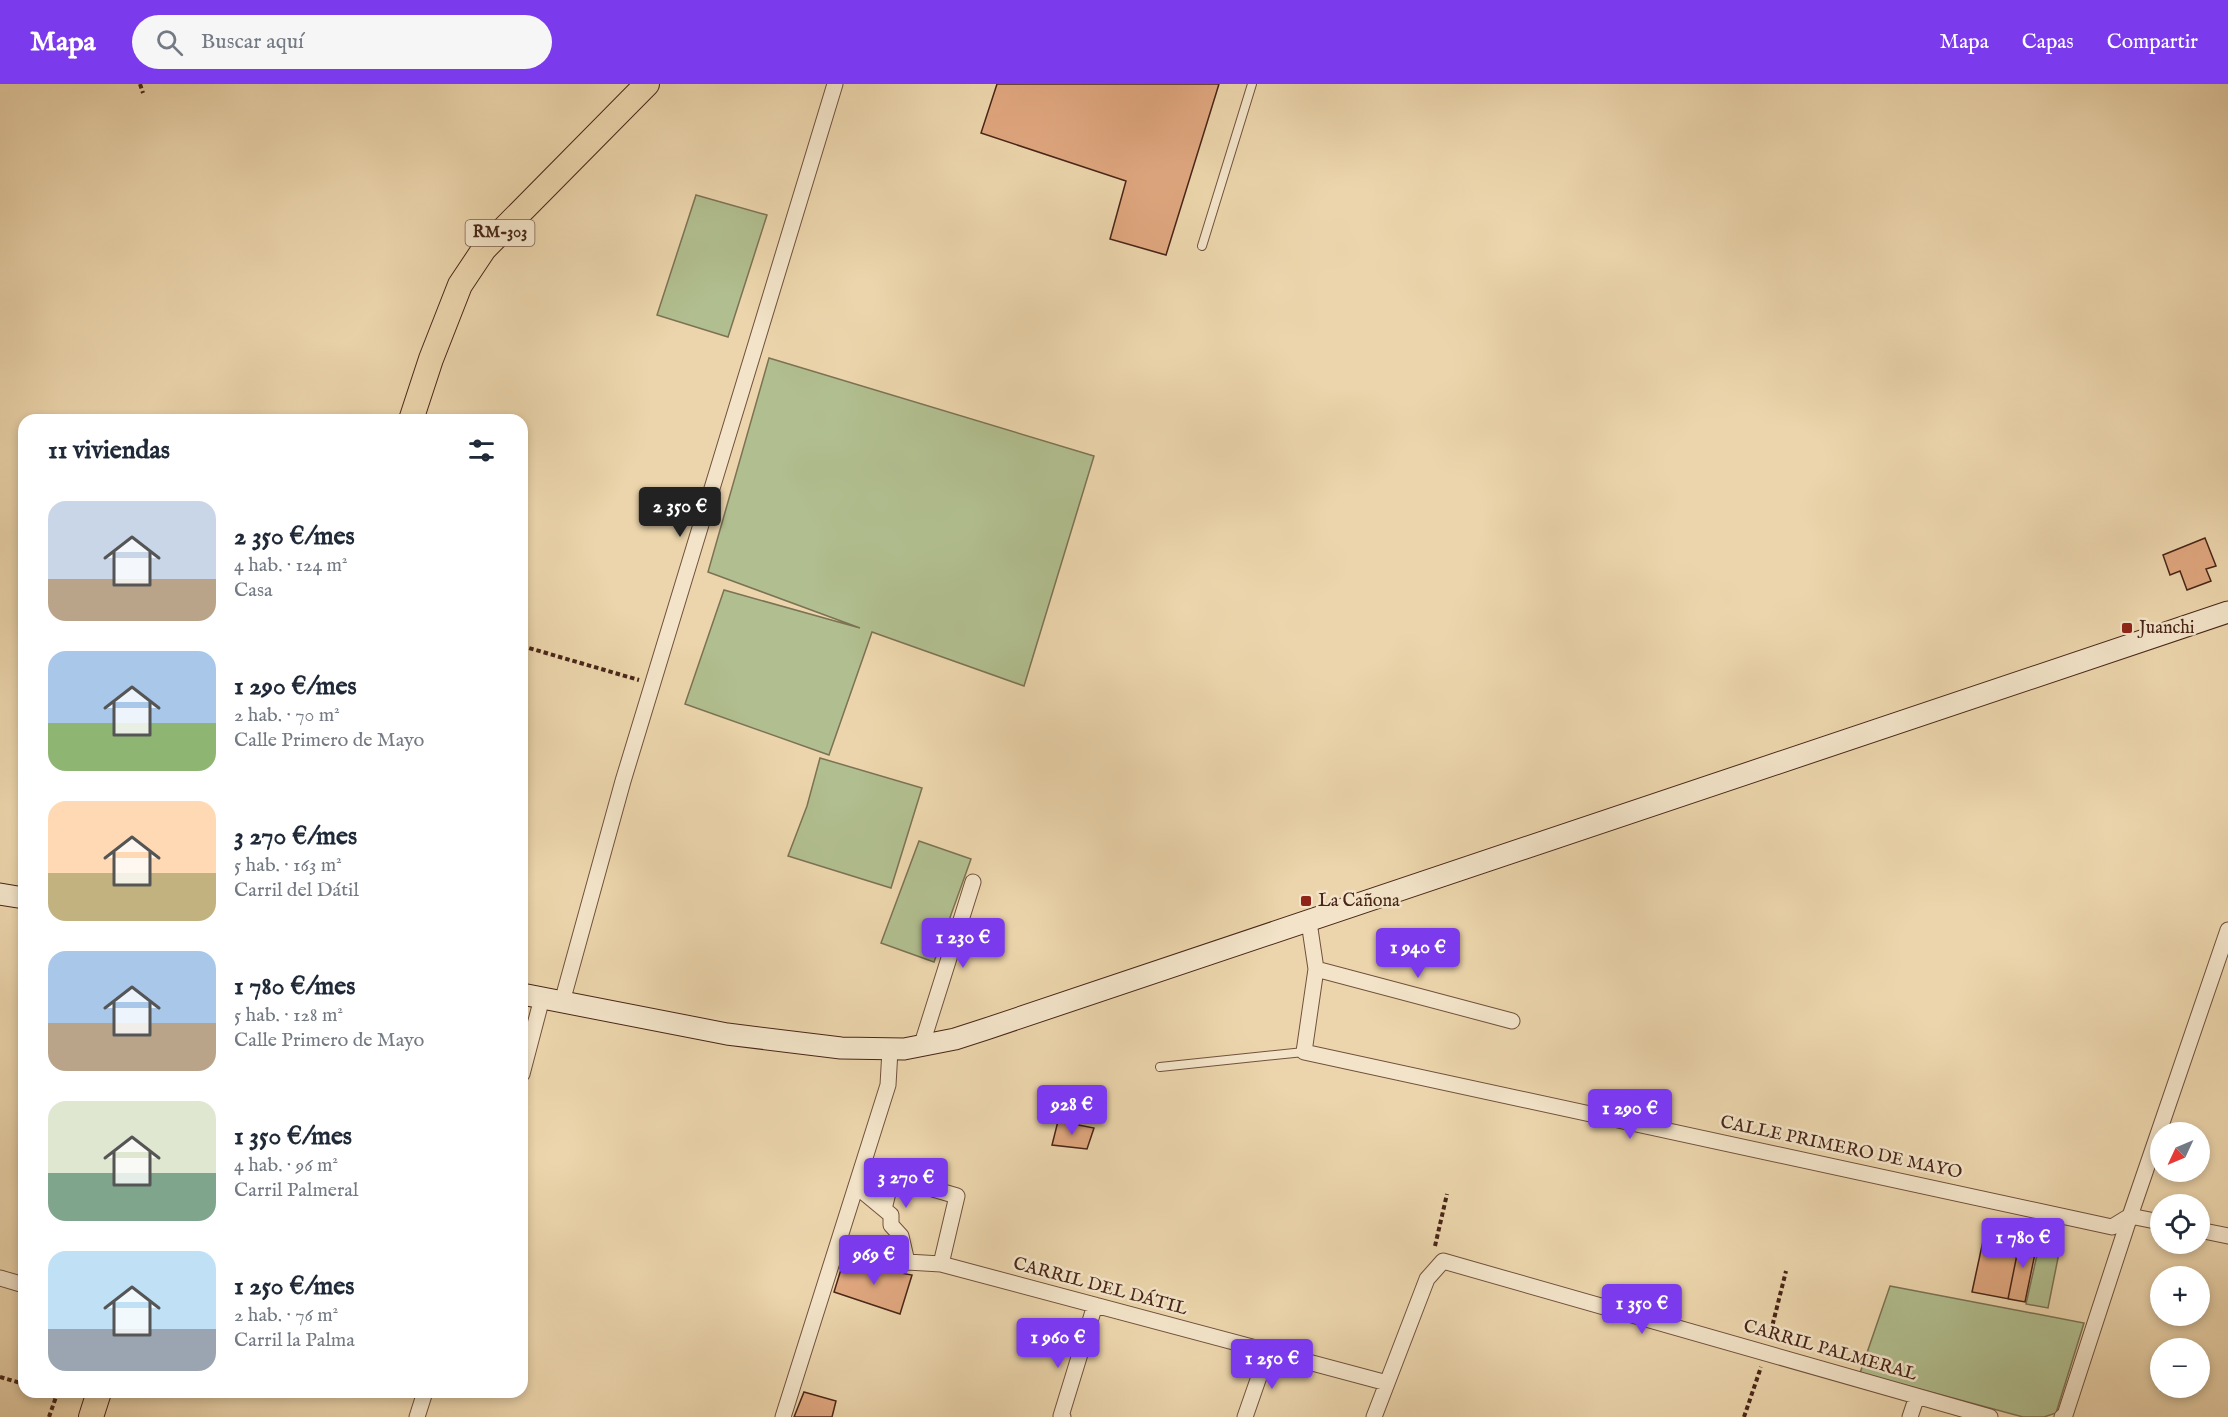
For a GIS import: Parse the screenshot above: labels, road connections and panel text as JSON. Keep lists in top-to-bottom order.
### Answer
{
  "streets": {
    "highway": ["RM-303"],
    "street": ["CALLE PRIMERO DE MAYO", "CARRIL DEL DÁTIL", "CARRIL PALMERAL"]
  },
  "crossings": [
    ["CARRIL DEL DÁTIL", "CARRIL PALMERAL"]
  ],
  "places": {
    "transit": ["Juanchi", "La Cañona"]
  },
  "north": "bottom left",
  "page": {
    "header": "Mapa",
    "search": "Buscar aquí",
    "nav": ["Mapa", "Capas", "Compartir"],
    "heading": "11 viviendas",
    "list": [
      {
        "name": "2 350 €/mes",
        "note": "4 hab. · 124 m² · Casa"
      },
      {
        "name": "1 290 €/mes",
        "note": "2 hab. · 70 m² · Calle Primero de Mayo"
      },
      {
        "name": "3 270 €/mes",
        "note": "5 hab. · 163 m² · Carril del Dátil"
      },
      {
        "name": "1 780 €/mes",
        "note": "5 hab. · 128 m² · Calle Primero de Mayo"
      },
      {
        "name": "1 350 €/mes",
        "note": "4 hab. · 96 m² · Carril Palmeral"
      },
      {
        "name": "1 250 €/mes",
        "note": "2 hab. · 76 m² · Carril la Palma"
      }
    ],
    "price": [
      "2 350 €",
      "1 230 €",
      "1 940 €",
      "928 €",
      "1 290 €",
      "3 270 €",
      "1 780 €",
      "969 €",
      "1 350 €",
      "1 960 €",
      "1 250 €"
    ],
    "map_buttons": ["+", "−"]
  }
}
